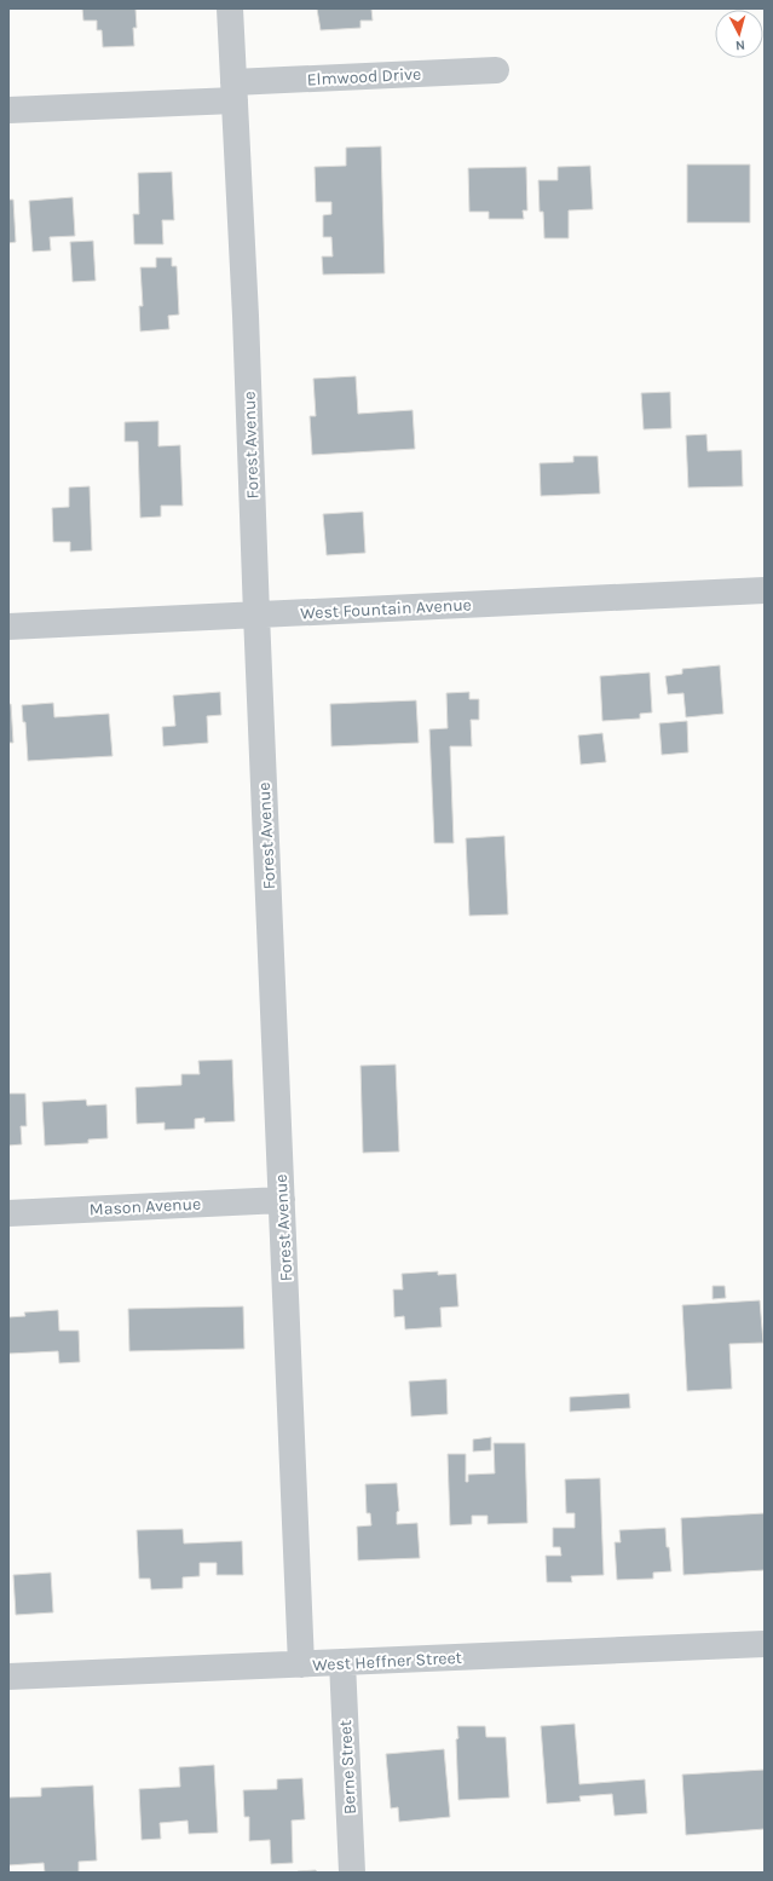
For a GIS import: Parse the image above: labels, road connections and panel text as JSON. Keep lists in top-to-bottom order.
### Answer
{
  "streets": {
    "street": [
      "Elmwood Drive",
      "Forest Avenue",
      "West Fountain Avenue",
      "Mason Avenue",
      "West Heffner Street",
      "Berne Street"
    ]
  },
  "crossings": [
    ["Elmwood Drive", "Forest Avenue"],
    ["Forest Avenue", "West Fountain Avenue"],
    ["Forest Avenue", "Mason Avenue"],
    ["Forest Avenue", "West Heffner Street"],
    ["West Heffner Street", "Berne Street"]
  ],
  "north": "bottom"
}
